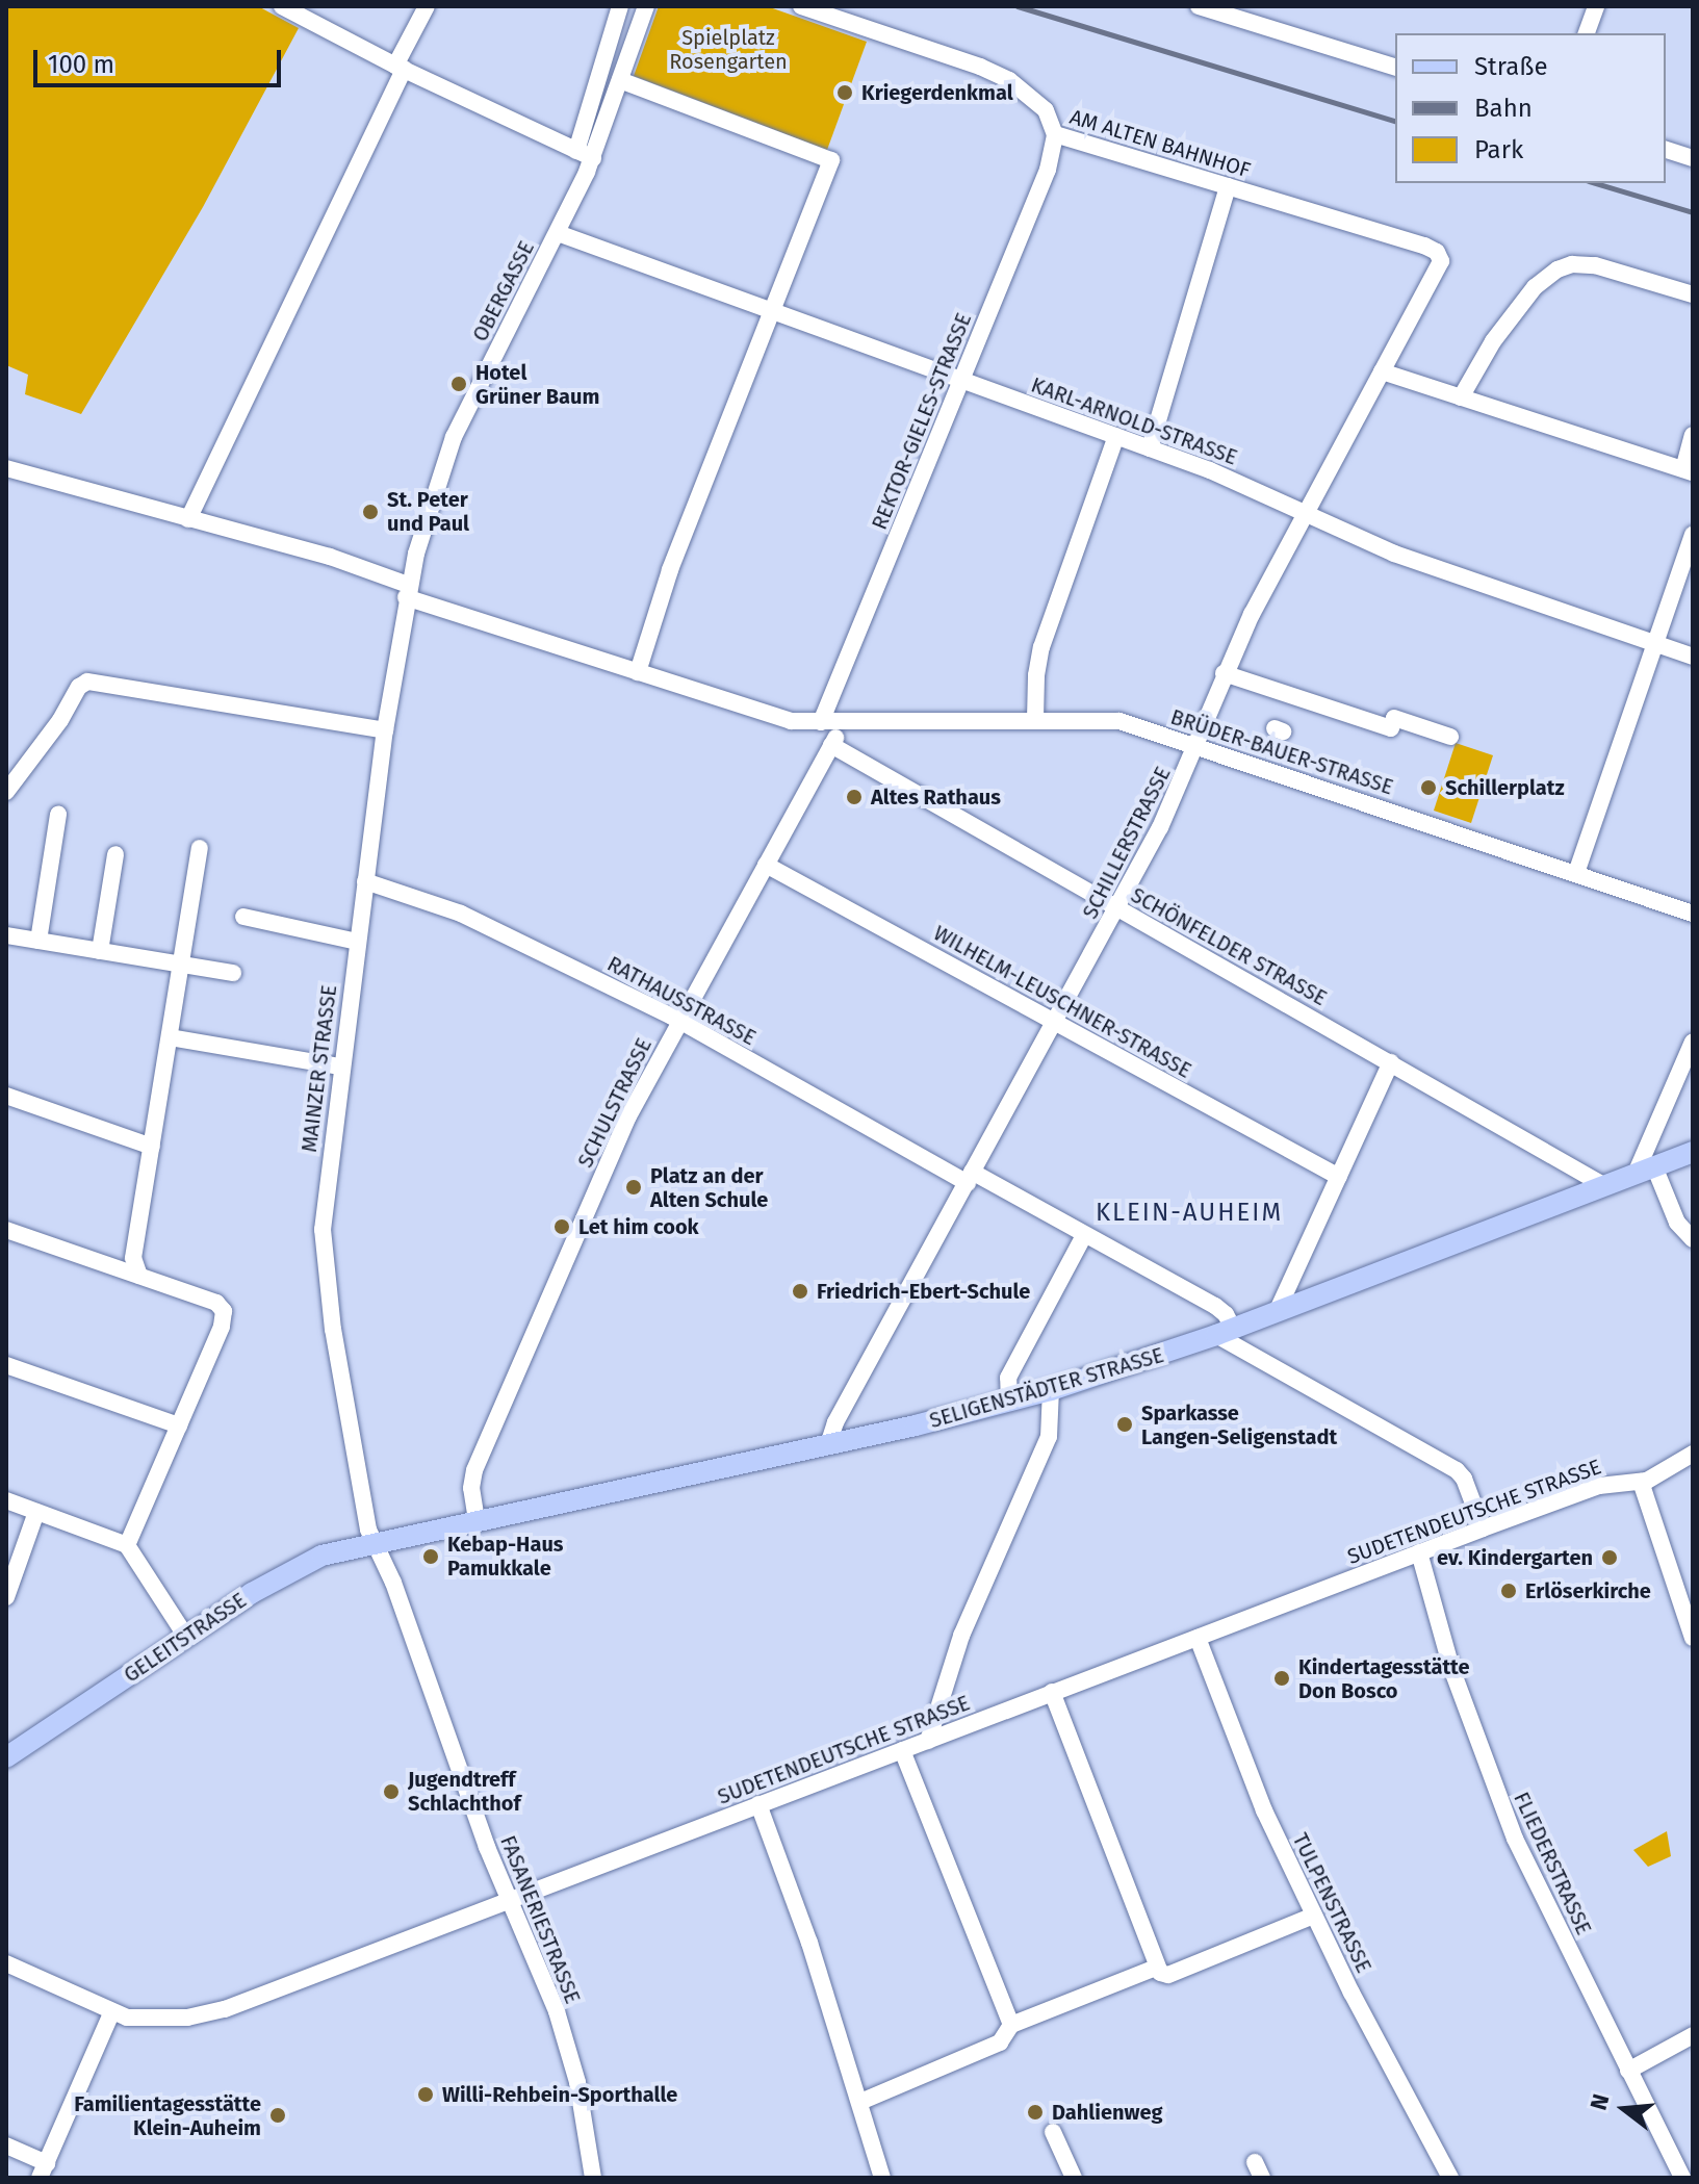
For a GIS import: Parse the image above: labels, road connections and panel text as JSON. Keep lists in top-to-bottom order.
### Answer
{
  "streets": {
    "main road": ["SELIGENSTÄDTER STRASSE", "GELEITSTRASSE"],
    "street": [
      "AM ALTEN BAHNHOF",
      "OBERGASSE",
      "REKTOR-GIELES-STRASSE",
      "KARL-ARNOLD-STRASSE",
      "BRÜDER-BAUER-STRASSE",
      "SCHILLERSTRASSE",
      "SCHÖNFELDER STRASSE",
      "RATHAUSSTRASSE",
      "WILHELM-LEUSCHNER-STRASSE",
      "MAINZER STRASSE",
      "SCHULSTRASSE",
      "SUDETENDEUTSCHE STRASSE",
      "FLIEDERSTRASSE",
      "TULPENSTRASSE",
      "FASANERIESTRASSE"
    ]
  },
  "crossings": [
    ["AM ALTEN BAHNHOF", "REKTOR-GIELES-STRASSE"],
    ["AM ALTEN BAHNHOF", "SCHILLERSTRASSE"],
    ["OBERGASSE", "KARL-ARNOLD-STRASSE"],
    ["OBERGASSE", "BRÜDER-BAUER-STRASSE"],
    ["OBERGASSE", "MAINZER STRASSE"],
    ["REKTOR-GIELES-STRASSE", "KARL-ARNOLD-STRASSE"],
    ["REKTOR-GIELES-STRASSE", "BRÜDER-BAUER-STRASSE"],
    ["KARL-ARNOLD-STRASSE", "SCHILLERSTRASSE"],
    ["BRÜDER-BAUER-STRASSE", "SCHILLERSTRASSE"],
    ["BRÜDER-BAUER-STRASSE", "MAINZER STRASSE"],
    ["BRÜDER-BAUER-STRASSE", "SCHULSTRASSE"],
    ["SCHILLERSTRASSE", "SCHÖNFELDER STRASSE"],
    ["SCHILLERSTRASSE", "RATHAUSSTRASSE"],
    ["SCHILLERSTRASSE", "WILHELM-LEUSCHNER-STRASSE"],
    ["SCHILLERSTRASSE", "SELIGENSTÄDTER STRASSE"],
    ["SCHÖNFELDER STRASSE", "SCHULSTRASSE"],
    ["SCHÖNFELDER STRASSE", "SELIGENSTÄDTER STRASSE"],
    ["RATHAUSSTRASSE", "MAINZER STRASSE"],
    ["RATHAUSSTRASSE", "SCHULSTRASSE"],
    ["RATHAUSSTRASSE", "SELIGENSTÄDTER STRASSE"],
    ["RATHAUSSTRASSE", "SUDETENDEUTSCHE STRASSE"],
    ["WILHELM-LEUSCHNER-STRASSE", "SCHULSTRASSE"],
    ["MAINZER STRASSE", "SELIGENSTÄDTER STRASSE"],
    ["MAINZER STRASSE", "GELEITSTRASSE"],
    ["MAINZER STRASSE", "FASANERIESTRASSE"],
    ["SCHULSTRASSE", "SELIGENSTÄDTER STRASSE"],
    ["SELIGENSTÄDTER STRASSE", "GELEITSTRASSE"],
    ["SELIGENSTÄDTER STRASSE", "FASANERIESTRASSE"],
    ["SUDETENDEUTSCHE STRASSE", "FLIEDERSTRASSE"],
    ["SUDETENDEUTSCHE STRASSE", "TULPENSTRASSE"],
    ["SUDETENDEUTSCHE STRASSE", "FASANERIESTRASSE"],
    ["GELEITSTRASSE", "FASANERIESTRASSE"]
  ],
  "districts": ["KLEIN-AUHEIM"],
  "parks": ["Spielplatz Rosengarten"],
  "places": [
    "Kriegerdenkmal",
    "Hotel Grüner Baum",
    "St. Peter und Paul",
    "Schillerplatz",
    "Altes Rathaus",
    "Platz an der Alten Schule",
    "Let him cook",
    "Friedrich-Ebert-Schule",
    "Sparkasse Langen-Seligenstadt",
    "Kebap-Haus Pamukkale",
    "ev. Kindergarten",
    "Erlöserkirche",
    "Kindertagesstätte Don Bosco",
    "Jugendtreff Schlachthof",
    "Willi-Rehbein-Sporthalle",
    "Dahlienweg",
    "Familientagesstätte Klein-Auheim"
  ],
  "legend": ["Straße", "Bahn", "Park"],
  "scale_bar": "100 m",
  "north": "left"
}
